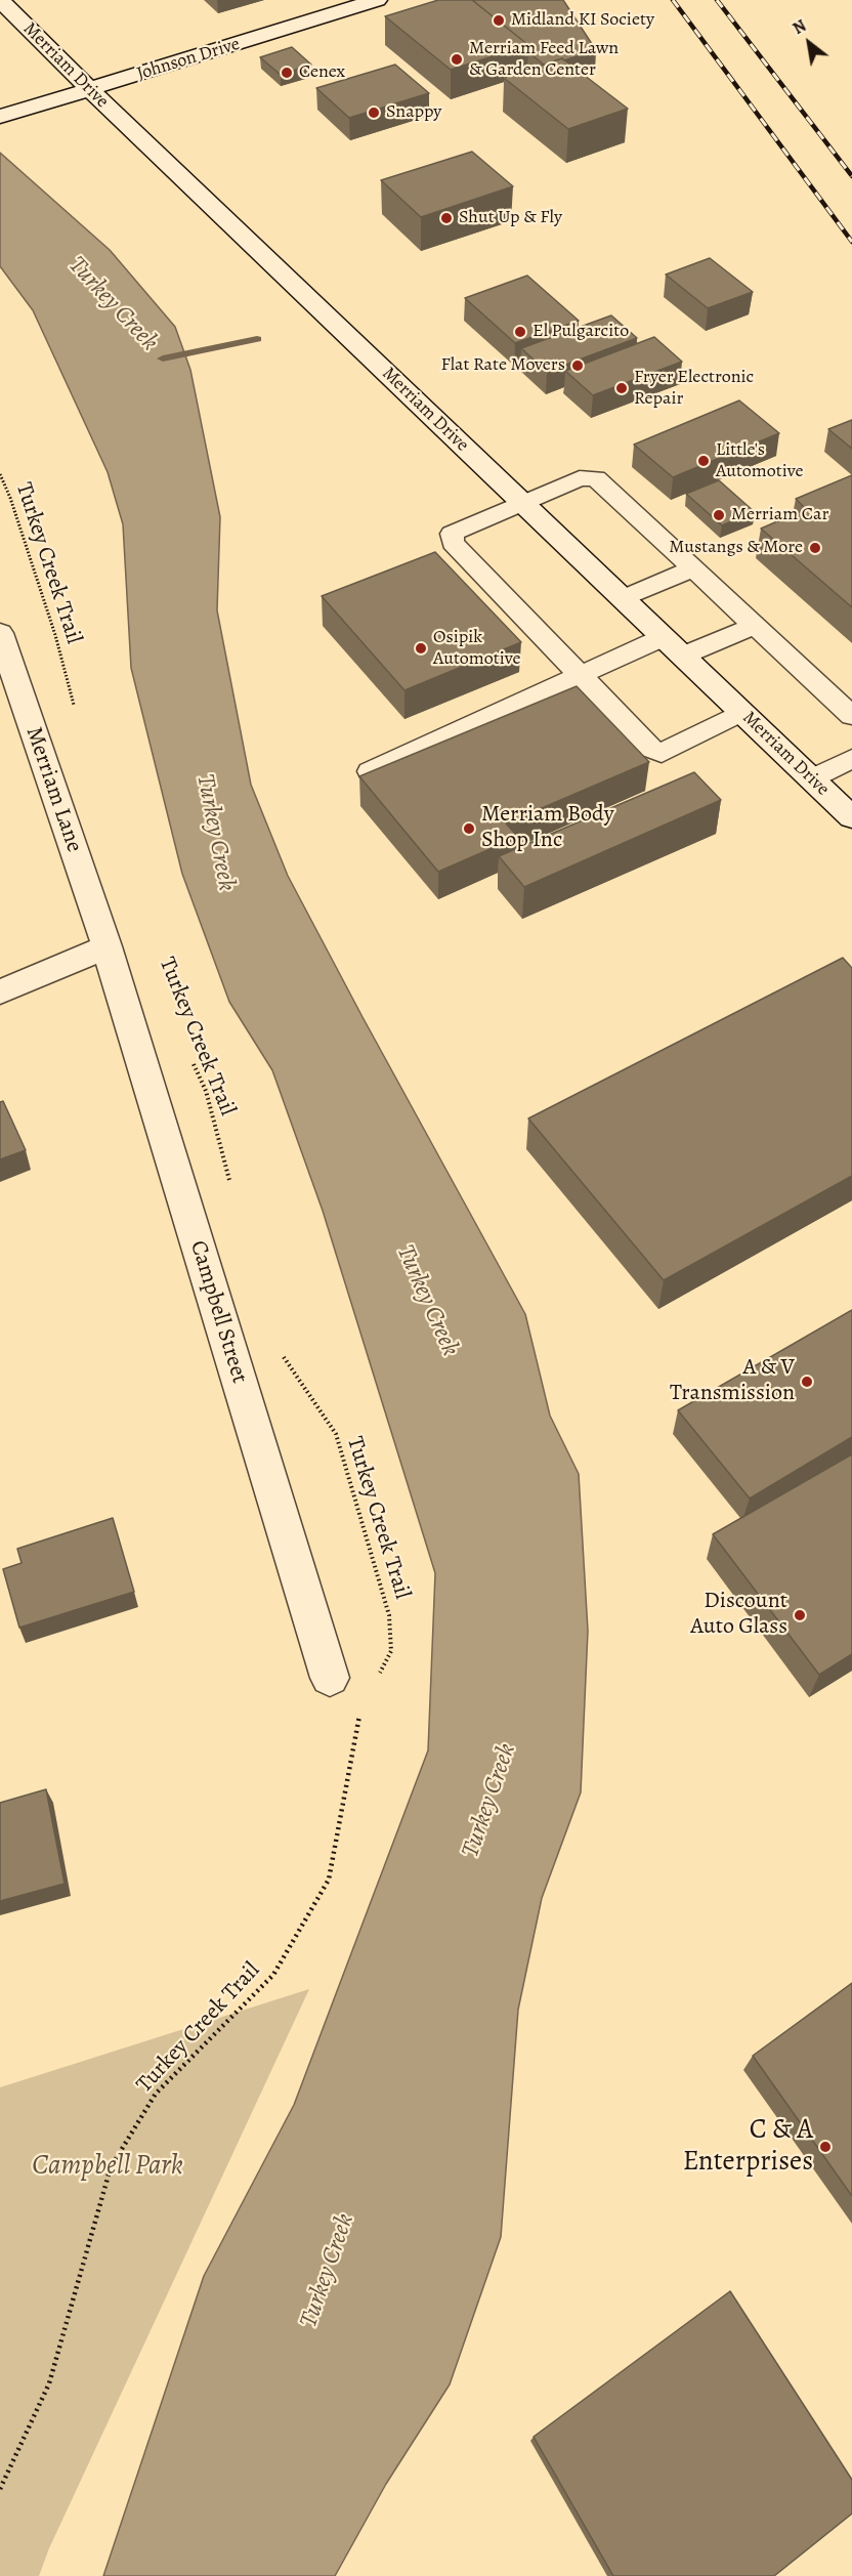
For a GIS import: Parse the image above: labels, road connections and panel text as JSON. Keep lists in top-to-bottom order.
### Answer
{
  "streets": {
    "main road": [
      "Johnson Drive",
      "Merriam Drive",
      "Merriam Lane",
      "Campbell Street"
    ],
    "path": ["Turkey Creek Trail"]
  },
  "crossings": [
    ["Johnson Drive", "Merriam Drive"],
    ["Merriam Lane", "Campbell Street"]
  ],
  "water": ["Turkey Creek"],
  "parks": ["Campbell Park"],
  "places": [
    "Midland KI Society",
    "Merriam Feed Lawn & Garden Center",
    "Cenex",
    "Snappy",
    "Shut Up & Fly",
    "El Pulgarcito",
    "Flat Rate Movers",
    "Fryer Electronic Repair",
    "Little's Automotive",
    "Merriam Car",
    "Mustangs & More",
    "Osipik Automotive",
    "Merriam Body Shop Inc",
    "A & V Transmission",
    "Discount Auto Glass",
    "C & A Enterprises"
  ],
  "north": "top left"
}
